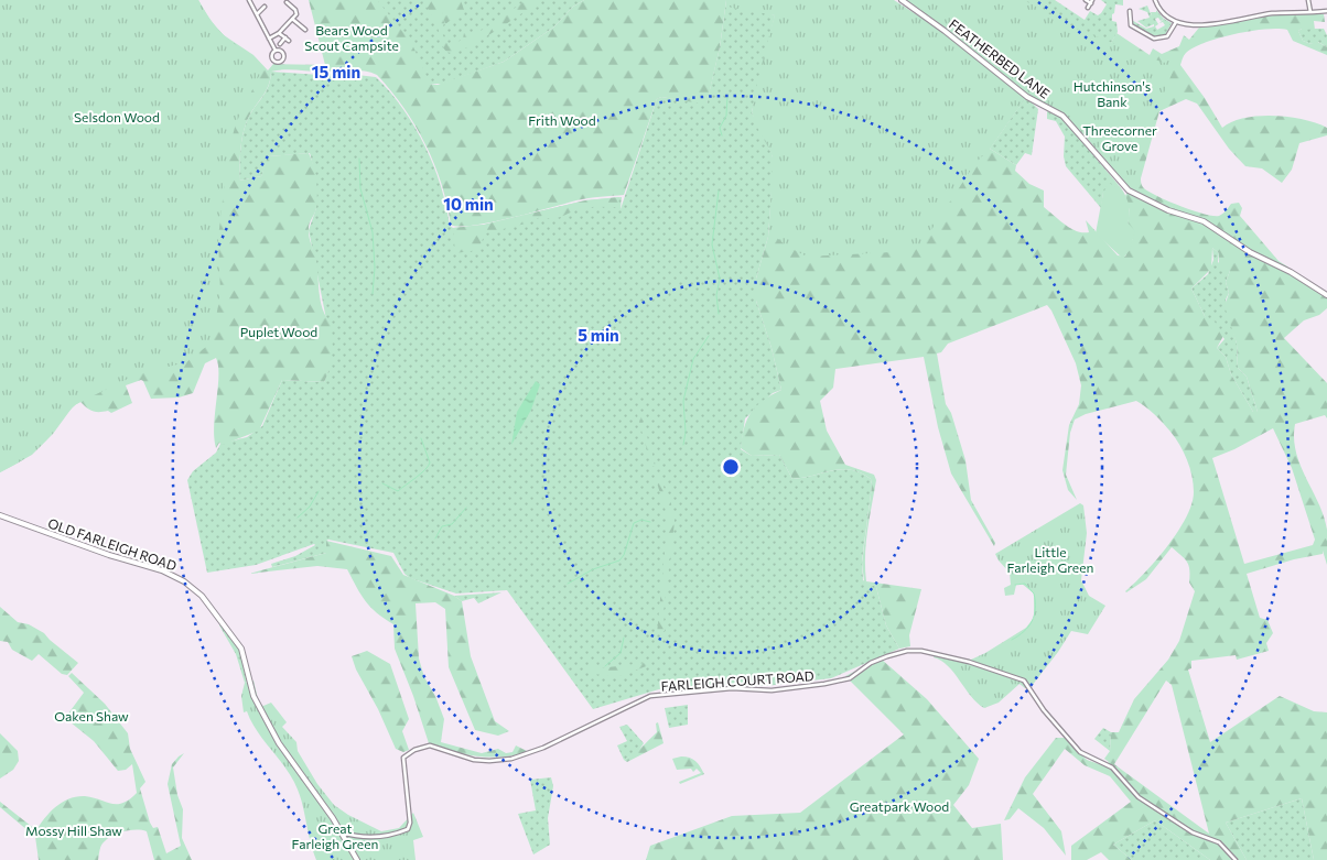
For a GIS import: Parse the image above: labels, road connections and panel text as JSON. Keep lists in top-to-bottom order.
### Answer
{
  "streets": {
    "street": ["FEATHERBED LANE", "OLD FARLEIGH ROAD", "FARLEIGH COURT ROAD"]
  },
  "crossings": [
    ["OLD FARLEIGH ROAD", "FARLEIGH COURT ROAD"]
  ],
  "parks": [
    "Bears Wood Scout Campsite",
    "Hutchinson's Bank",
    "Selsdon Wood",
    "Frith Wood",
    "Threecorner Grove",
    "Puplet Wood",
    "Little Farleigh Green",
    "Oaken Shaw",
    "Greatpark Wood",
    "Great Farleigh Green",
    "Mossy Hill Shaw"
  ],
  "rings": ["15 min", "10 min", "5 min"]
}
